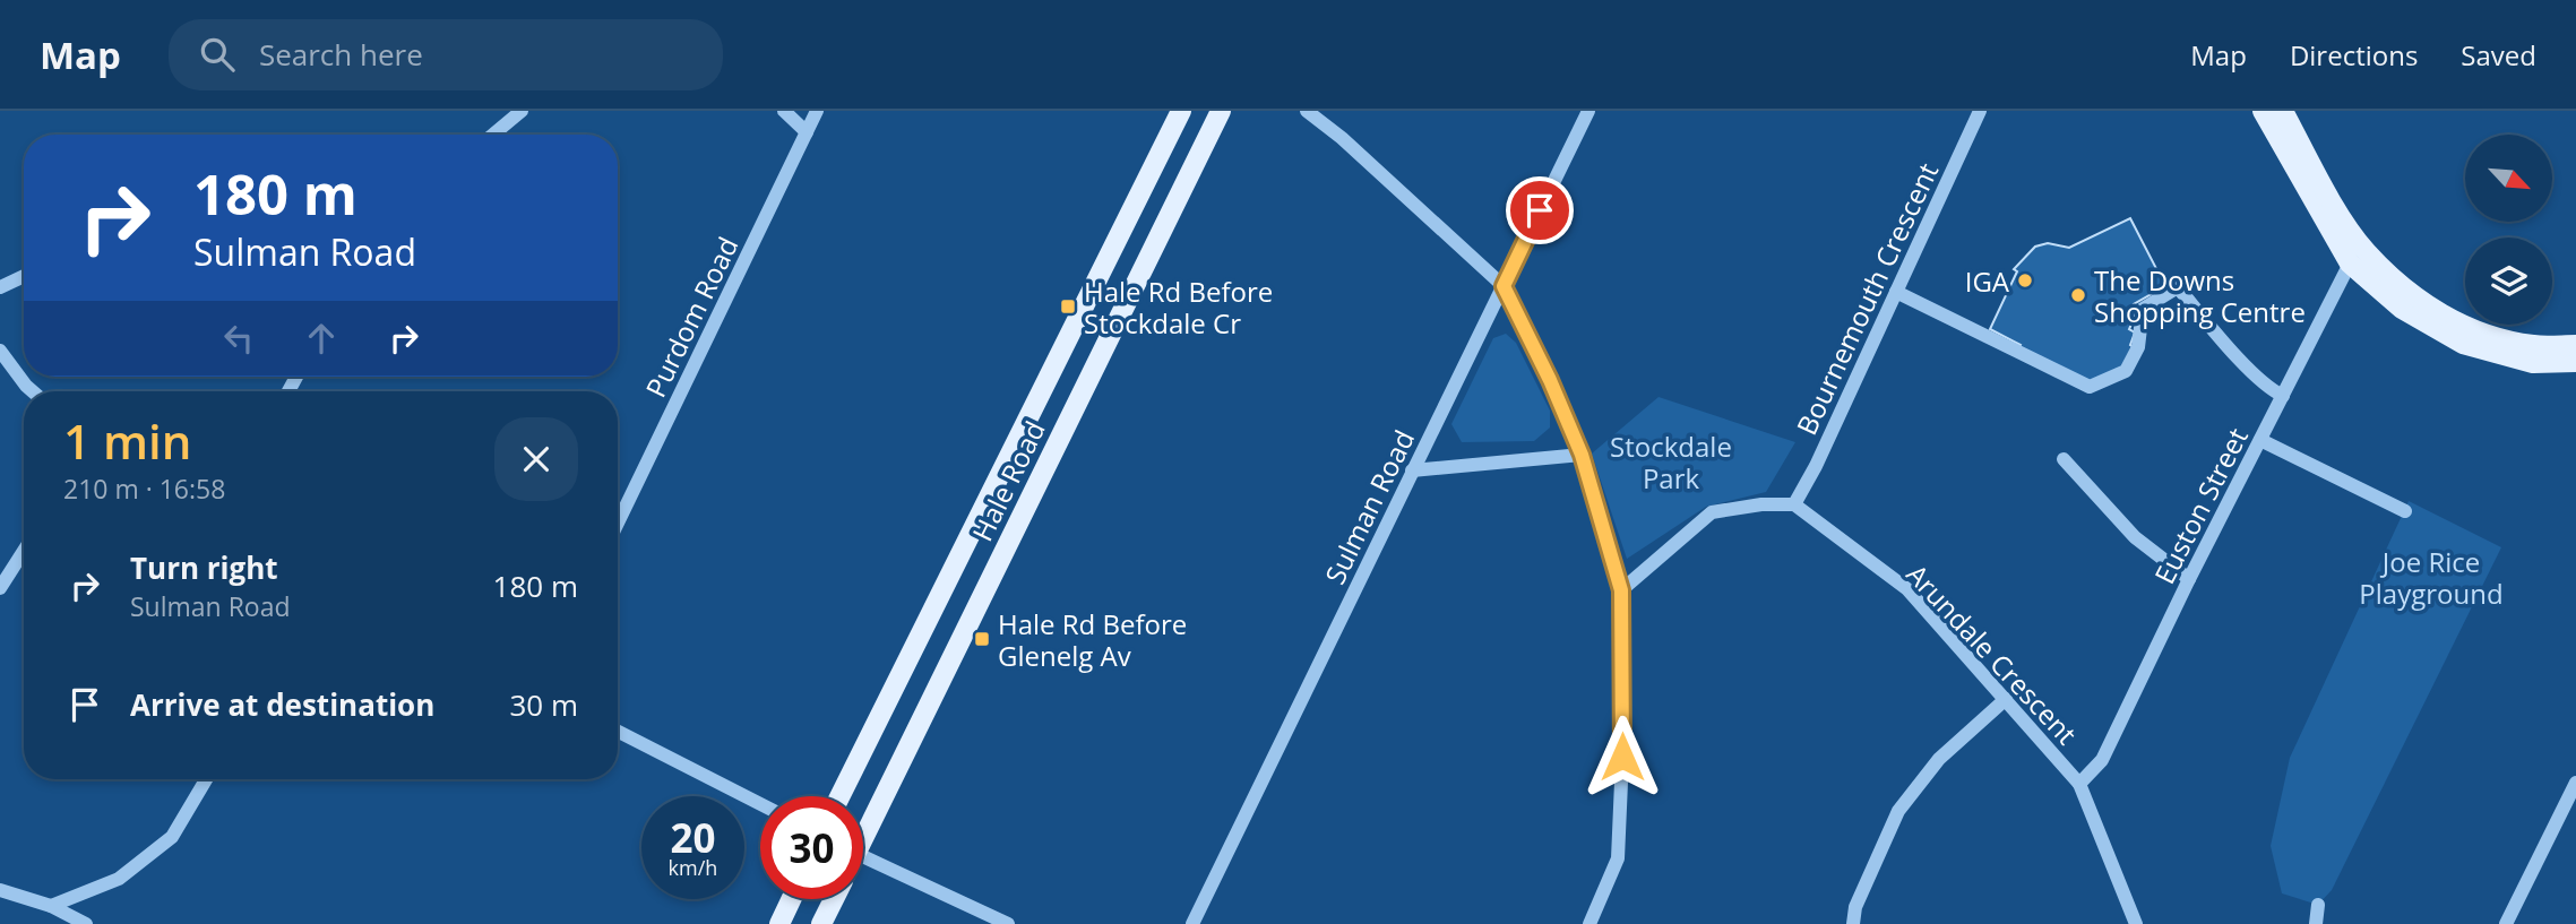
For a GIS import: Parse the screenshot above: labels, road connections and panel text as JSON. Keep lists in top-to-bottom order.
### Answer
{
  "streets": {
    "main road": ["Hale Road"],
    "street": [
      "Bournemouth Crescent",
      "Purdom Road",
      "Euston Street",
      "Sulman Road",
      "Arundale Crescent"
    ]
  },
  "crossings": [
    ["Bournemouth Crescent", "Arundale Crescent"],
    ["Euston Street", "Arundale Crescent"]
  ],
  "parks": ["Stockdale Park", "Joe Rice Playground"],
  "places": {
    "other": ["IGA", "The Downs Shopping Centre"],
    "transit": ["Hale Rd Before Stockdale Cr", "Hale Rd Before Glenelg Av"]
  },
  "north": "bottom right",
  "page": {
    "header": "Map",
    "search": "Search here",
    "nav": ["Map", "Directions", "Saved"],
    "turn": ["180 m", "Sulman Road"],
    "heading": ["1 min", "210 m · 16:58"],
    "list": [
      {
        "name": "Turn right",
        "note": "Sulman Road",
        "value": "180 m"
      },
      {
        "name": "Arrive at destination",
        "value": "30 m"
      }
    ],
    "speed": "20 km/h",
    "limit": "30"
  }
}
